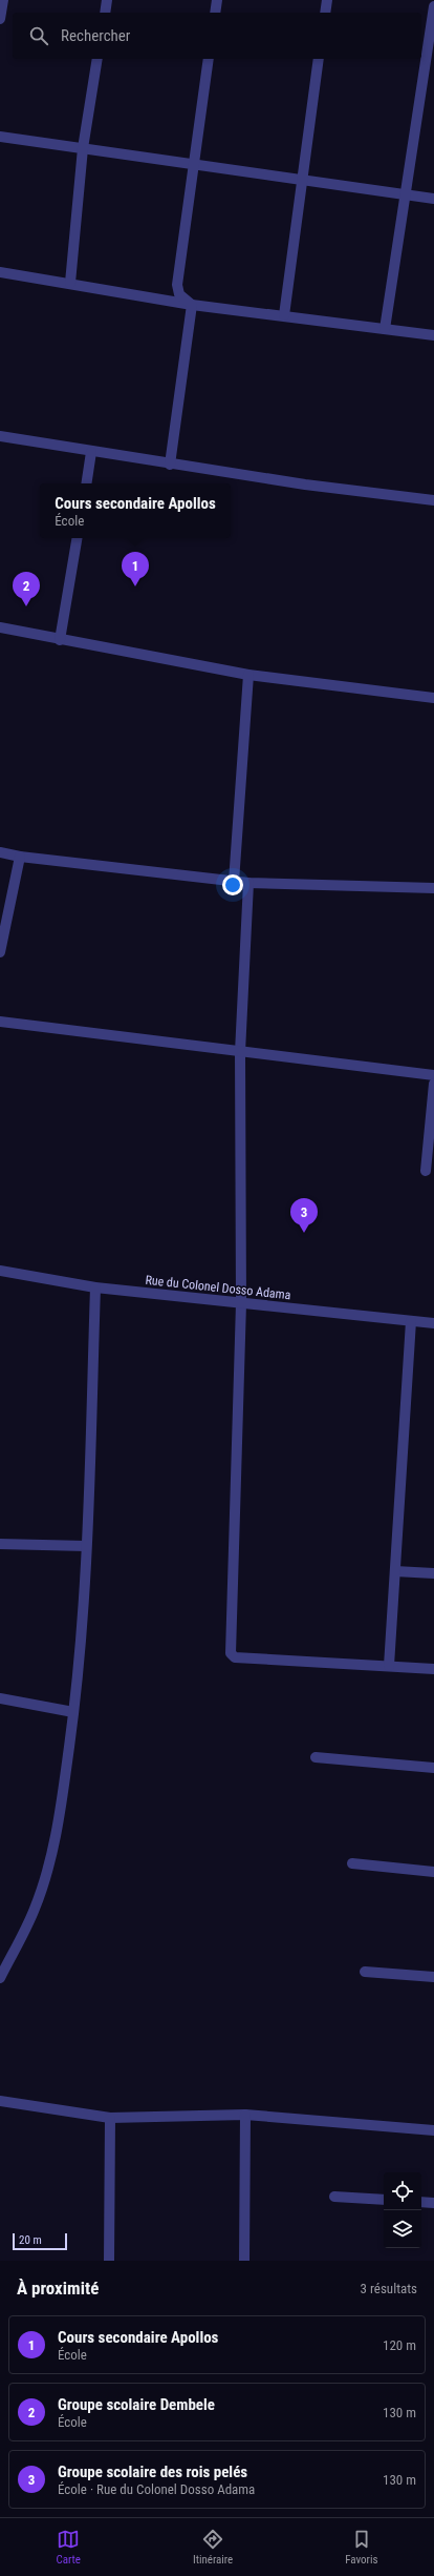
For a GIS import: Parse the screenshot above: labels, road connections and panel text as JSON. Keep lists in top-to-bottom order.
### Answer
{
  "streets": {
    "street": ["Rue du Colonel Dosso Adama"]
  },
  "scale_bar": "20 m",
  "page": {
    "search": "Rechercher",
    "popup": ["Cours secondaire Apollos", "École"],
    "pins": ["1", "2", "3"],
    "scale": "20 m",
    "heading": ["À proximité", "3 résultats"],
    "list": [
      {
        "mark": "1",
        "name": "Cours secondaire Apollos",
        "note": "École",
        "value": "120 m"
      },
      {
        "mark": "2",
        "name": "Groupe scolaire Dembele",
        "note": "École",
        "value": "130 m"
      },
      {
        "mark": "3",
        "name": "Groupe scolaire des rois pelés",
        "note": "École · Rue du Colonel Dosso Adama",
        "value": "130 m"
      }
    ],
    "nav": ["Carte", "Itinéraire", "Favoris"]
  }
}
